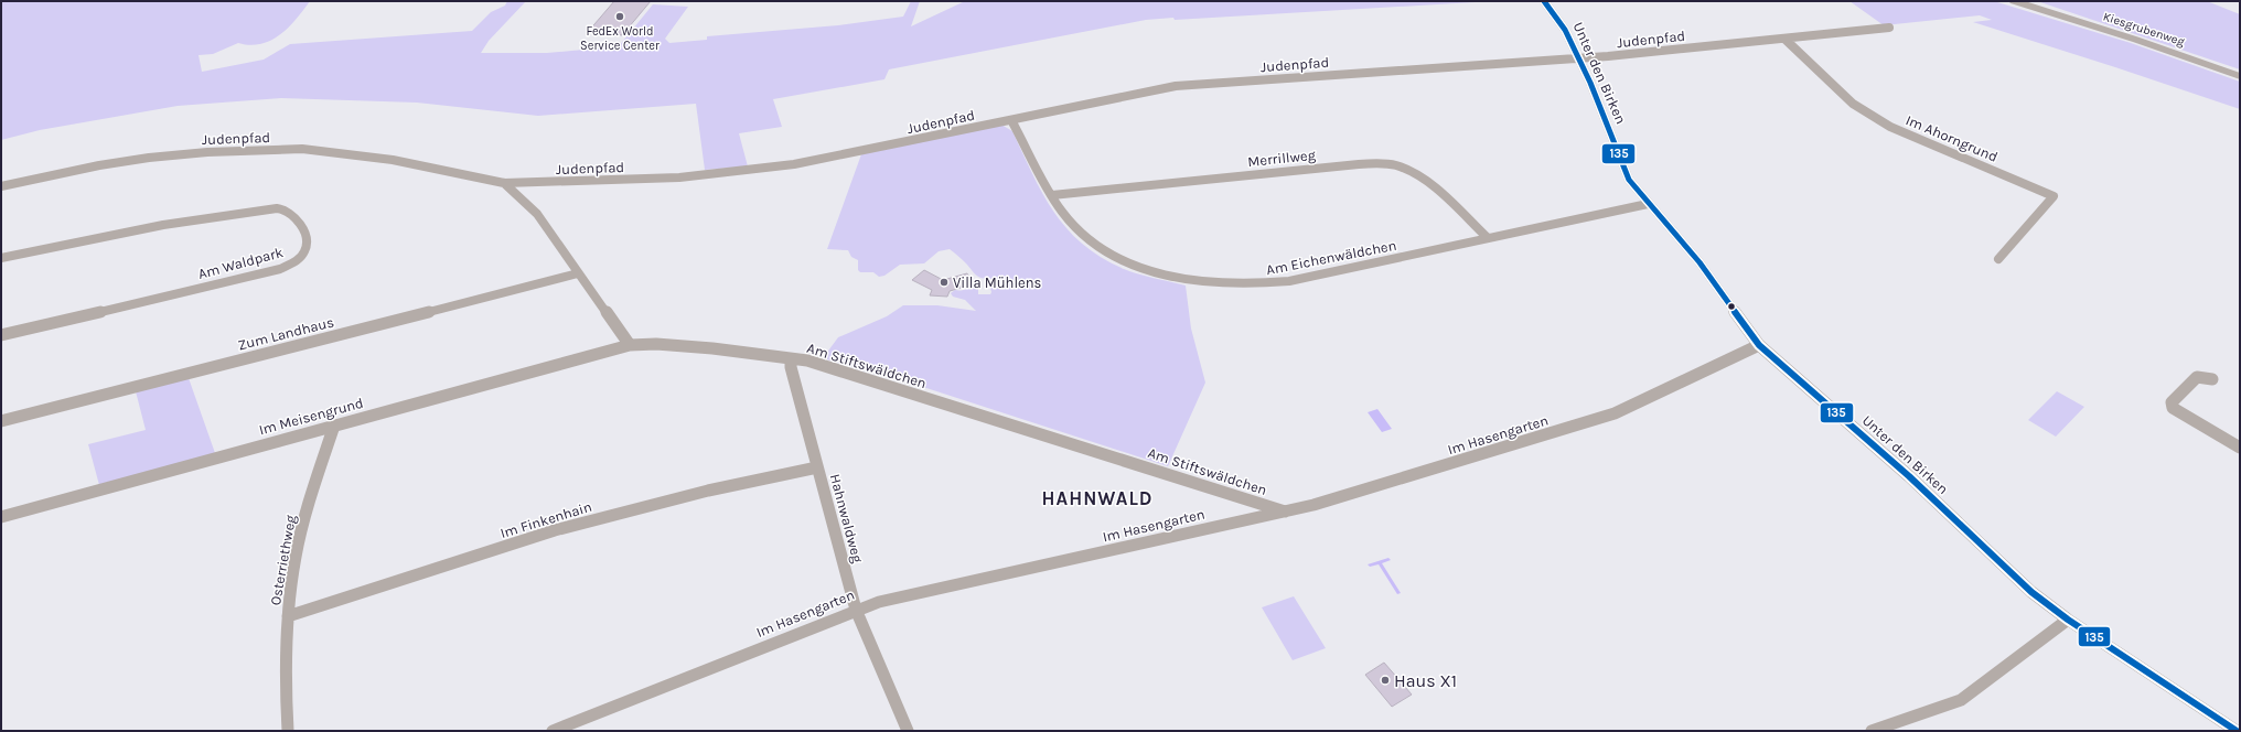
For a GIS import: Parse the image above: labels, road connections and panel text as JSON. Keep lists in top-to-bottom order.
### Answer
{
  "streets": {
    "main road": ["Kiesgrubenweg"],
    "street": [
      "Judenpfad",
      "Unter den Birken",
      "Im Ahorngrund",
      "Merrillweg",
      "Am Eichenwäldchen",
      "Am Waldpark",
      "Zum Landhaus",
      "Am Stiftswäldchen",
      "Im Meisengrund",
      "Im Hasengarten",
      "Hahnwaldweg",
      "Im Finkenhain",
      "Osterriethweg"
    ]
  },
  "crossings": [
    ["Judenpfad", "Unter den Birken"],
    ["Judenpfad", "Im Ahorngrund"],
    ["Judenpfad", "Am Eichenwäldchen"],
    ["Unter den Birken", "Am Eichenwäldchen"],
    ["Unter den Birken", "Im Hasengarten"],
    ["Merrillweg", "Am Eichenwäldchen"],
    ["Am Stiftswäldchen", "Im Meisengrund"],
    ["Am Stiftswäldchen", "Im Hasengarten"],
    ["Am Stiftswäldchen", "Hahnwaldweg"],
    ["Im Meisengrund", "Osterriethweg"],
    ["Im Hasengarten", "Hahnwaldweg"],
    ["Hahnwaldweg", "Im Finkenhain"],
    ["Im Finkenhain", "Osterriethweg"]
  ],
  "districts": ["HAHNWALD"],
  "places": ["FedEx World Service Center", "Villa Mühlens", "Haus X1"],
  "lines": ["transit line 135"]
}
